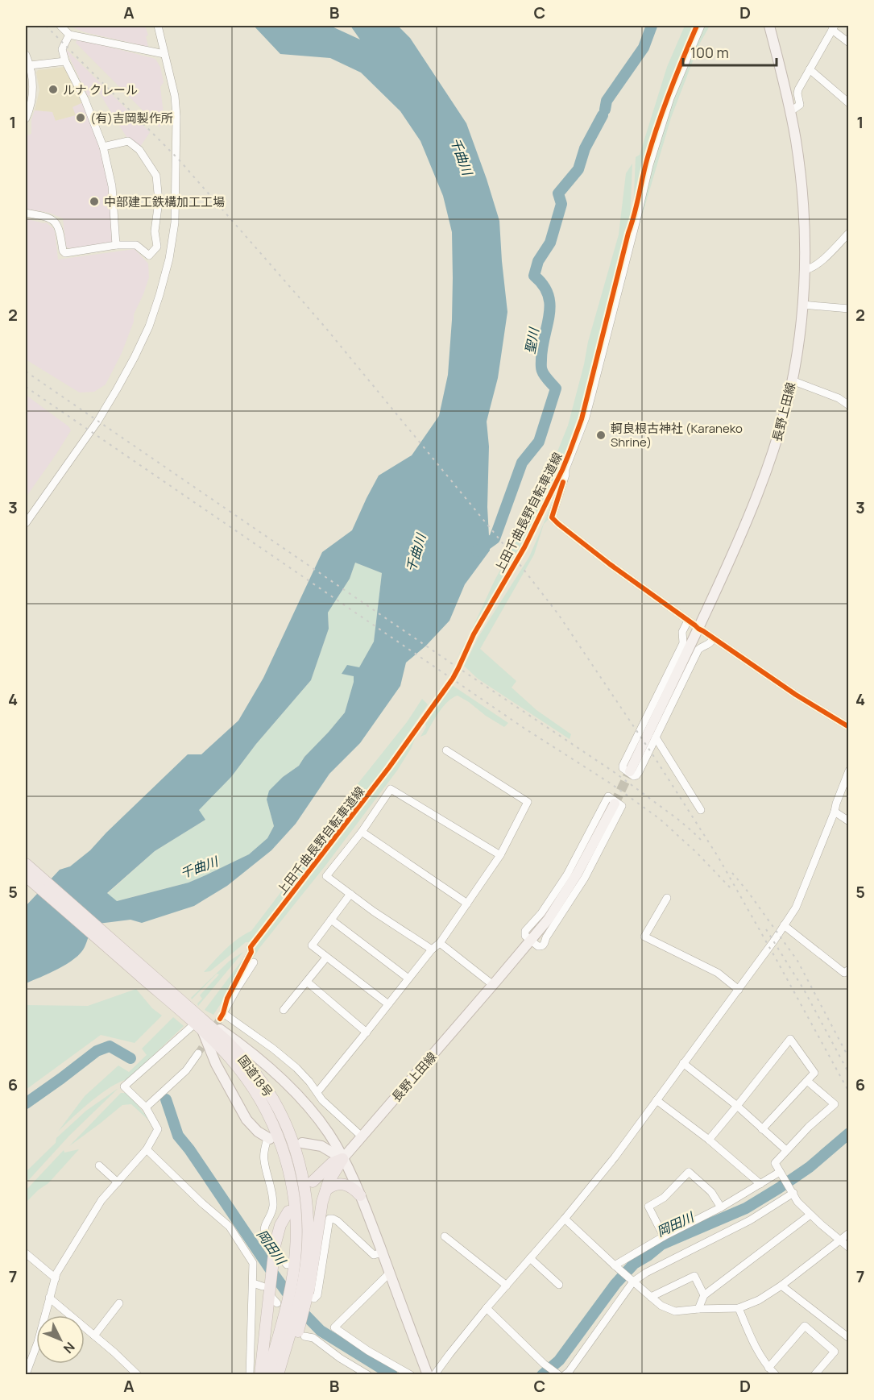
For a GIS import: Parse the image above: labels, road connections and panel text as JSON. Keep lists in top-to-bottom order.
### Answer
{
  "streets": {
    "highway": ["国道18号"],
    "main road": ["長野上田線"],
    "cycle path": ["上田千曲長野自転車道線"]
  },
  "water": ["千曲川", "聖川", "岡田川"],
  "places": [
    "ルナ クレール",
    "(有)吉岡製作所",
    "中部建工鉄構加工工場",
    "軻良根古神社 (Karaneko Shrine)"
  ],
  "scale_bar": "100 m",
  "north": "bottom right",
  "grid": {
    "columns": [
      "A",
      "B",
      "C",
      "D"
    ],
    "rows": [
      "1",
      "2",
      "3",
      "4",
      "5",
      "6",
      "7"
    ]
  }
}
